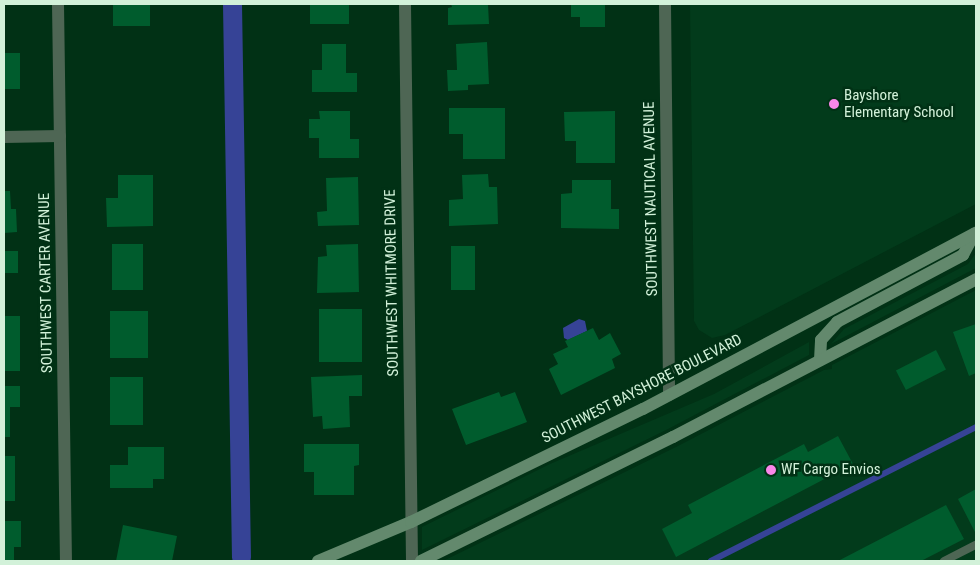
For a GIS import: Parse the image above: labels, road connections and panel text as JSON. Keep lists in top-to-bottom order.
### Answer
{
  "streets": {
    "main road": ["SOUTHWEST BAYSHORE BOULEVARD"],
    "street": ["SOUTHWEST NAUTICAL AVENUE", "SOUTHWEST CARTER AVENUE", "SOUTHWEST WHITMORE DRIVE"]
  },
  "crossings": [
    ["SOUTHWEST NAUTICAL AVENUE", "SOUTHWEST BAYSHORE BOULEVARD"],
    ["SOUTHWEST WHITMORE DRIVE", "SOUTHWEST BAYSHORE BOULEVARD"]
  ],
  "places": ["Bayshore Elementary School", "WF Cargo Envios"]
}
